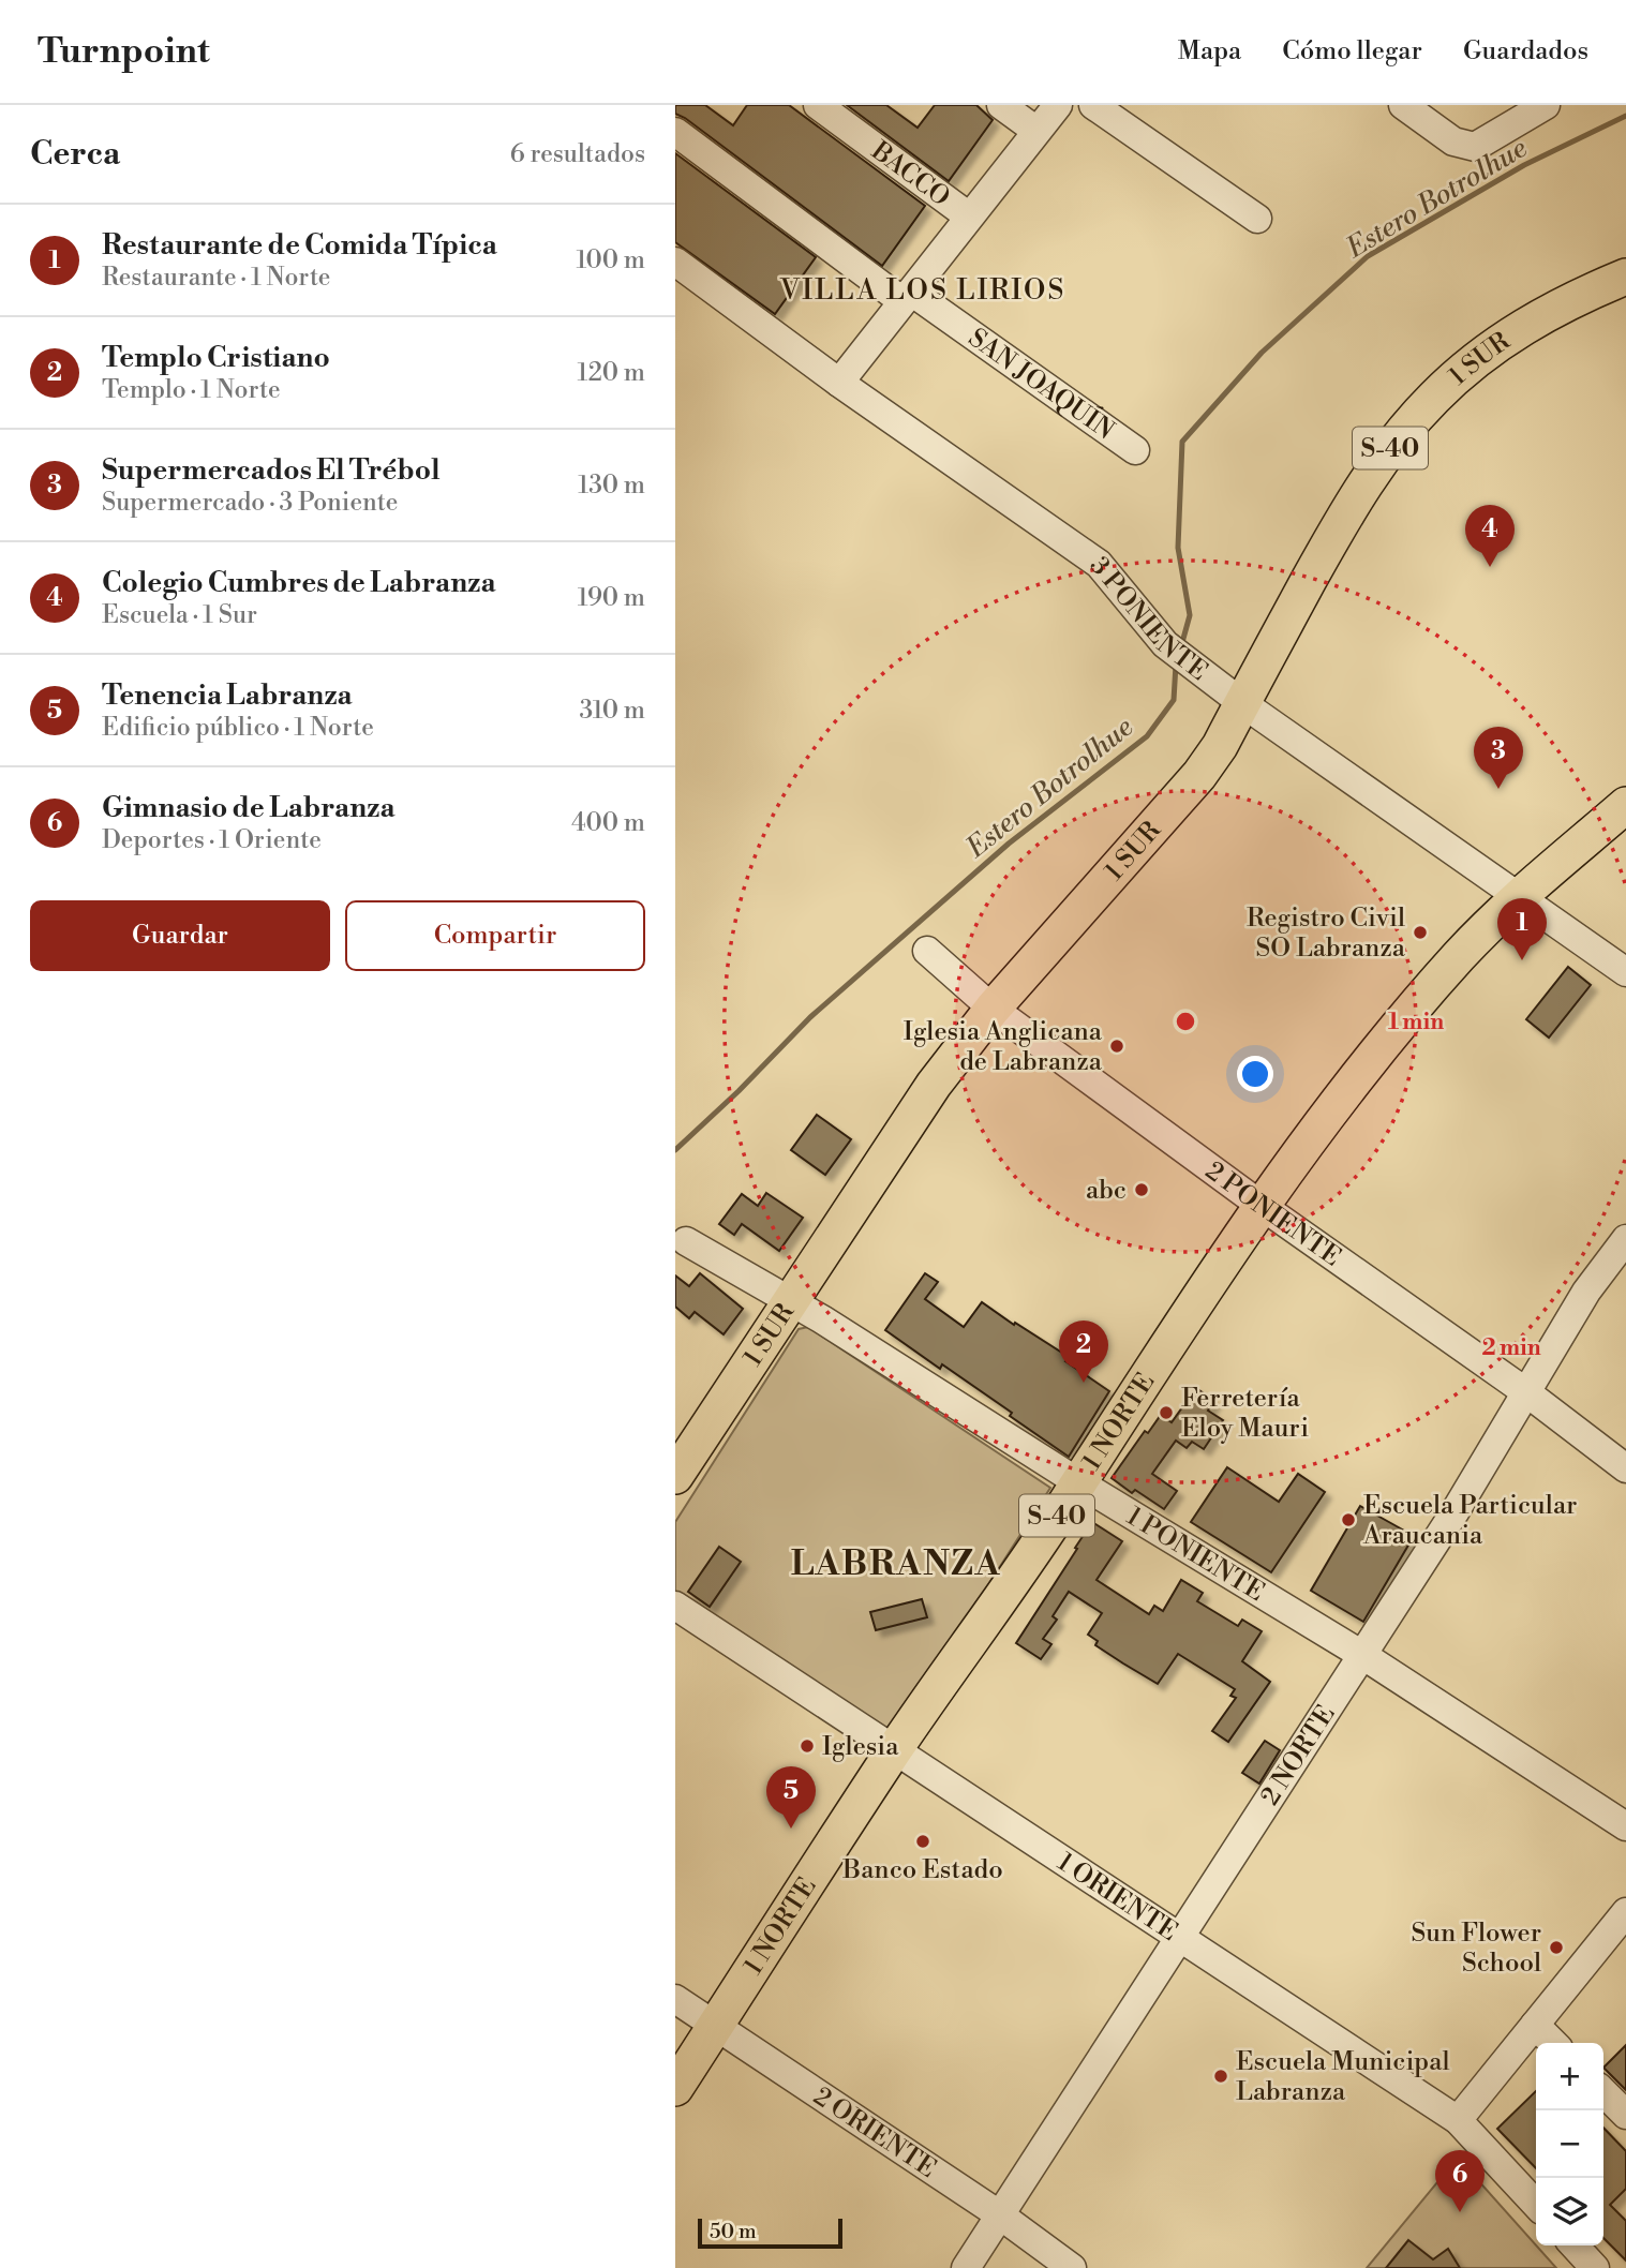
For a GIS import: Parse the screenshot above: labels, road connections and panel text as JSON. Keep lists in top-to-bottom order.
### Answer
{
  "streets": {
    "main road": ["1 SUR", "S-40", "1 NORTE"],
    "street": [
      "BACCO",
      "SAN JOAQUÍN",
      "3 PONIENTE",
      "2 PONIENTE",
      "1 PONIENTE",
      "2 NORTE",
      "1 ORIENTE",
      "2 ORIENTE"
    ]
  },
  "crossings": [
    ["1 SUR", "3 PONIENTE"],
    ["1 SUR", "2 PONIENTE"],
    ["1 SUR", "1 PONIENTE"],
    ["3 PONIENTE", "1 NORTE"],
    ["2 PONIENTE", "1 NORTE"],
    ["2 PONIENTE", "2 NORTE"],
    ["1 NORTE", "1 PONIENTE"],
    ["1 NORTE", "1 ORIENTE"],
    ["1 NORTE", "2 ORIENTE"],
    ["1 PONIENTE", "2 NORTE"],
    ["2 NORTE", "1 ORIENTE"],
    ["2 NORTE", "2 ORIENTE"]
  ],
  "districts": ["VILLA LOS LIRIOS", "LABRANZA"],
  "water": ["Estero Botrolhue"],
  "places": [
    "Registro Civil SO Labranza",
    "Iglesia Anglicana de Labranza",
    "abc",
    "Ferretería Eloy Mauri",
    "Escuela Particular Araucania",
    "Iglesia",
    "Banco Estado",
    "Sun Flower School",
    "Escuela Municipal Labranza"
  ],
  "scale_bar": "50 m",
  "page": {
    "header": "Turnpoint",
    "nav": ["Mapa", "Cómo llegar", "Guardados"],
    "heading": ["Cerca", "6 resultados"],
    "list": [
      {
        "mark": "1",
        "name": "Restaurante de Comida Típica",
        "note": "Restaurante · 1 Norte",
        "value": "100 m"
      },
      {
        "mark": "2",
        "name": "Templo Cristiano",
        "note": "Templo · 1 Norte",
        "value": "120 m"
      },
      {
        "mark": "3",
        "name": "Supermercados El Trébol",
        "note": "Supermercado · 3 Poniente",
        "value": "130 m"
      },
      {
        "mark": "4",
        "name": "Colegio Cumbres de Labranza",
        "note": "Escuela · 1 Sur",
        "value": "190 m"
      },
      {
        "mark": "5",
        "name": "Tenencia Labranza",
        "note": "Edificio público · 1 Norte",
        "value": "310 m"
      },
      {
        "mark": "6",
        "name": "Gimnasio de Labranza",
        "note": "Deportes · 1 Oriente",
        "value": "400 m"
      }
    ],
    "pins": [
      "4",
      "3",
      "1",
      "2",
      "5",
      "6"
    ],
    "buttons": ["Guardar", "Compartir"],
    "map_buttons": ["+", "−"],
    "scale": "50 m"
  },
  "rings": ["1 min", "2 min"]
}
